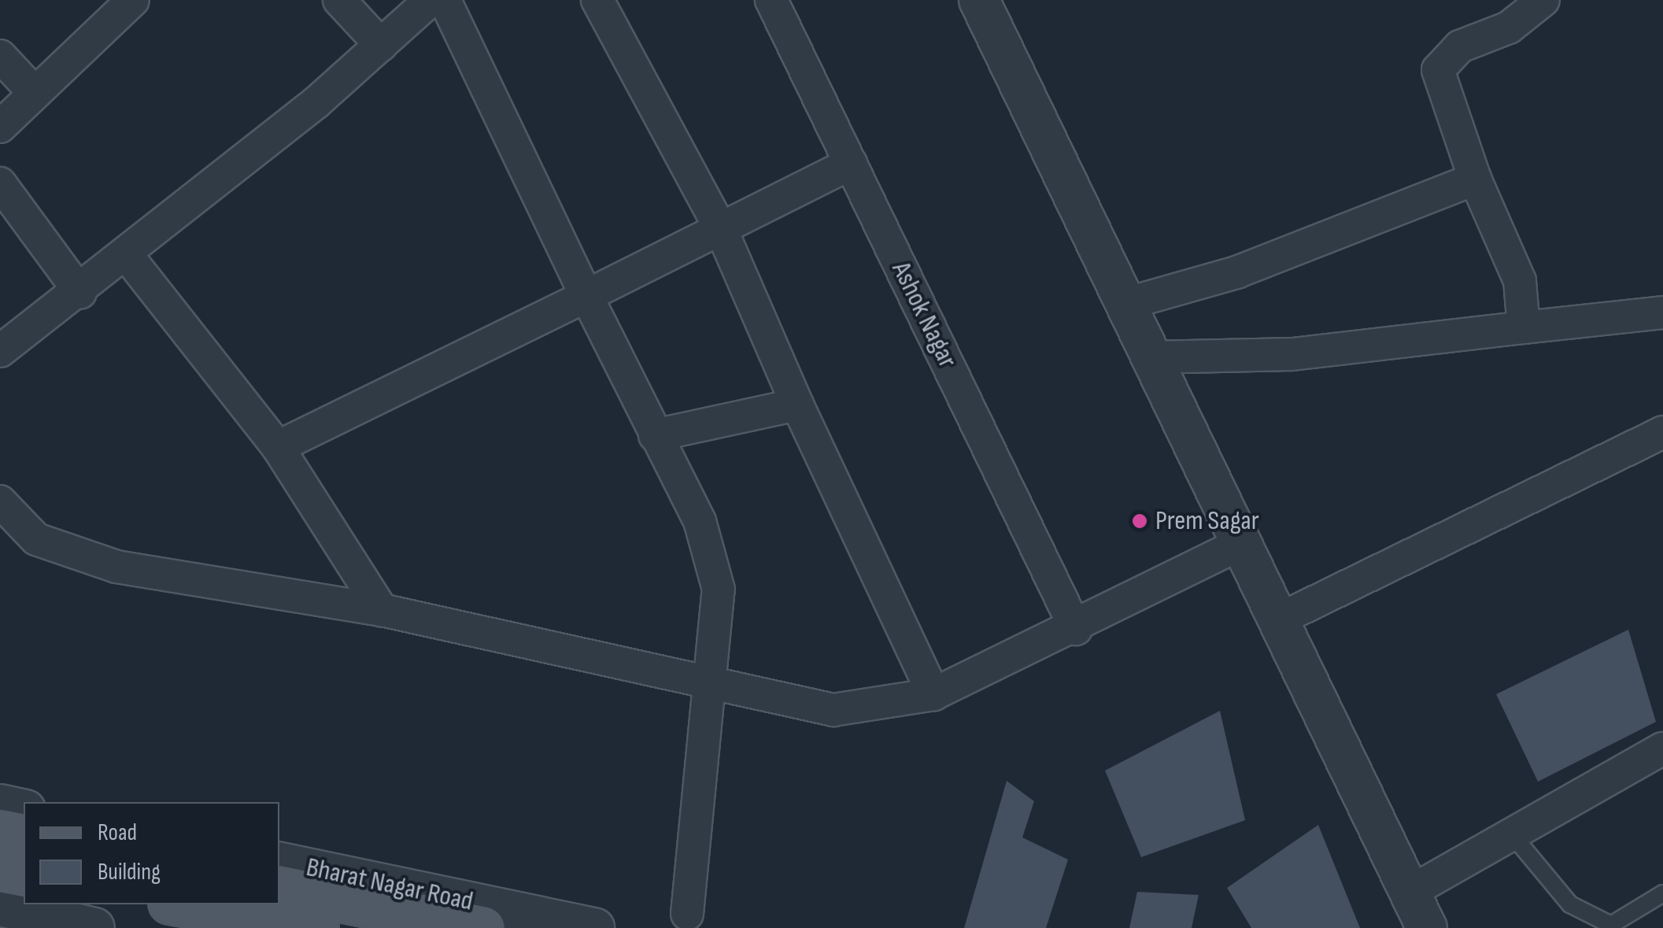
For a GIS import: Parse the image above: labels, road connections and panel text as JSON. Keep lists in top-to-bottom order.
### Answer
{
  "streets": {
    "street": ["Ashok Nagar", "Bharat Nagar Road"]
  },
  "places": ["Prem Sagar"],
  "legend": ["Road", "Building"]
}
